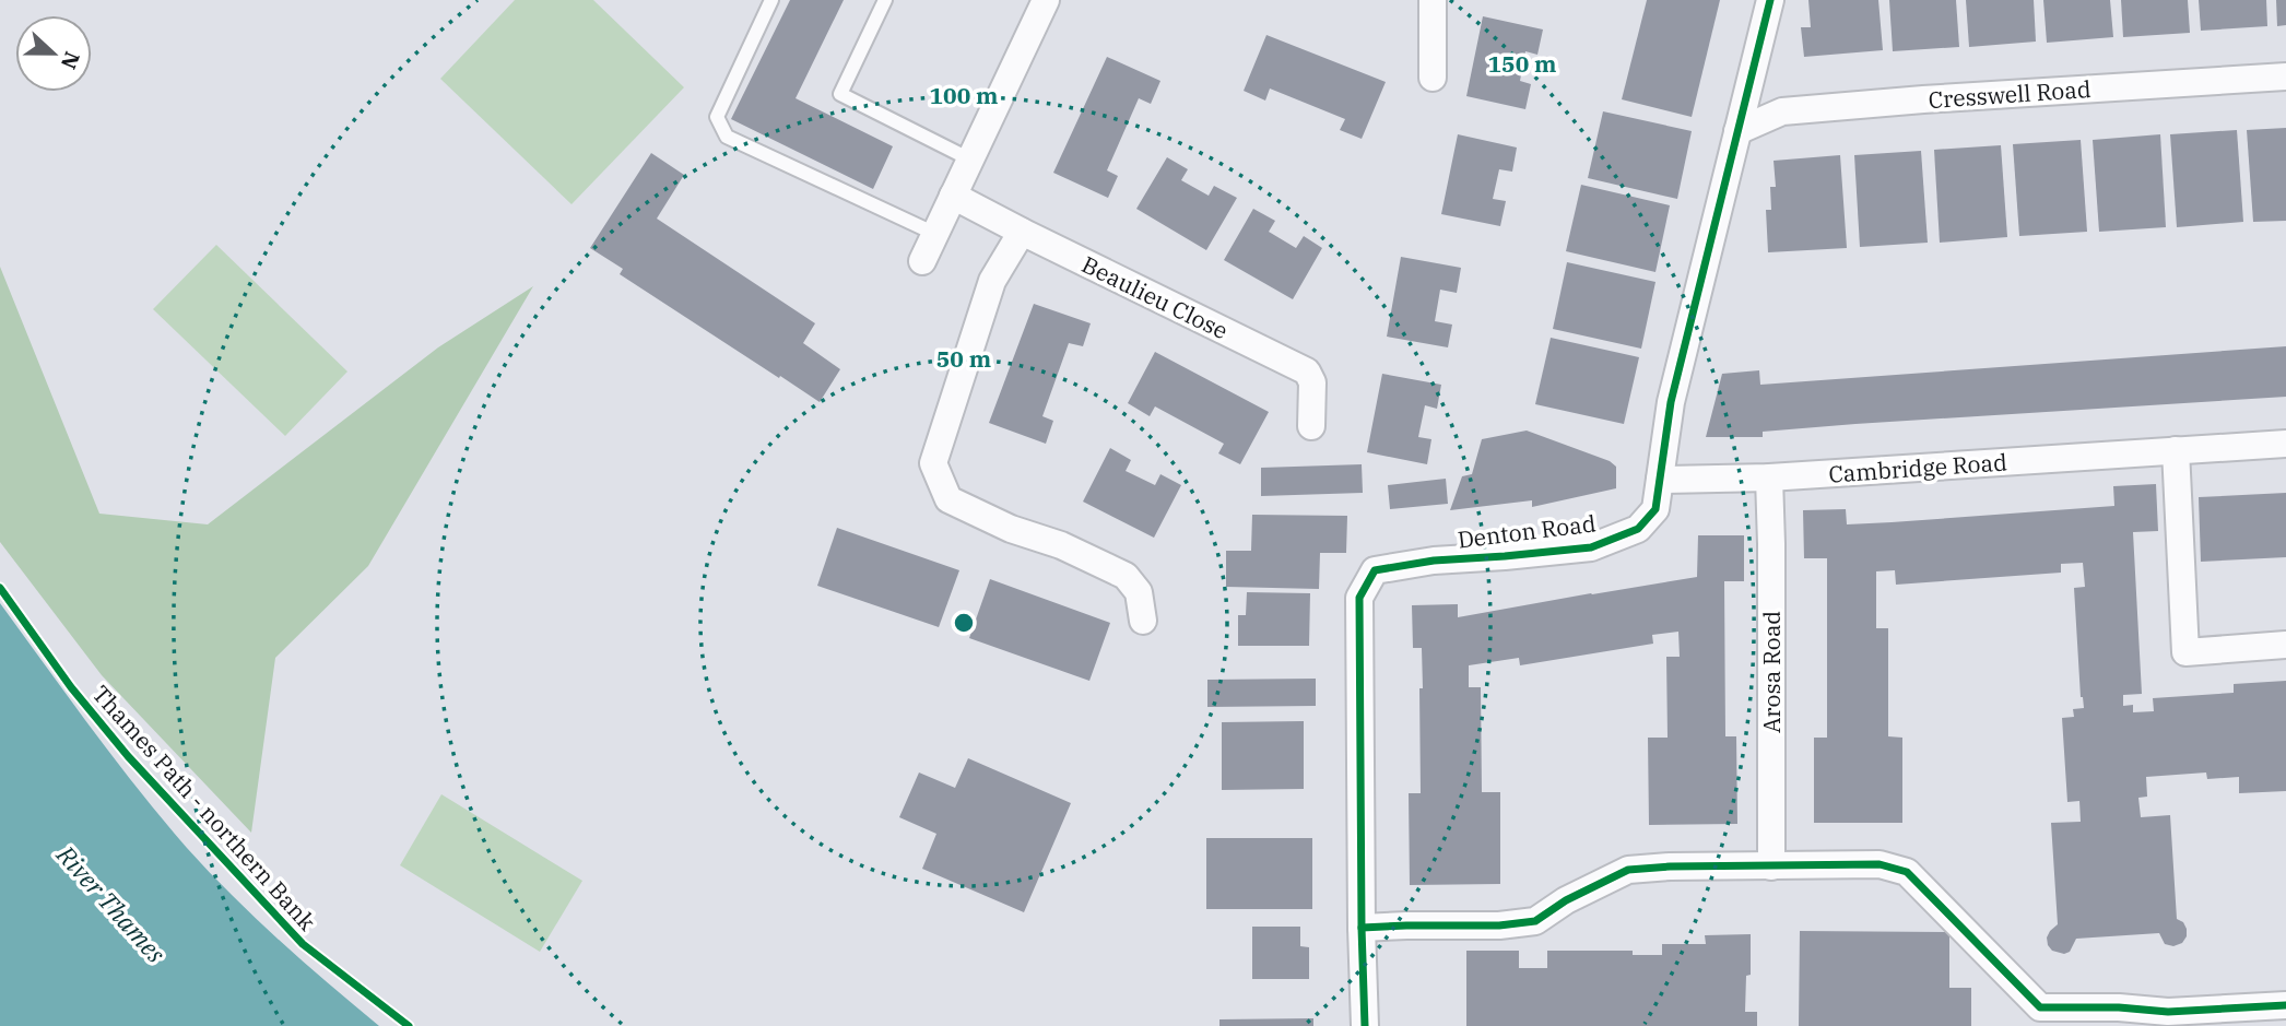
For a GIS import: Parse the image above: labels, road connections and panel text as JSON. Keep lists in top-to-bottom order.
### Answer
{
  "streets": {
    "street": [
      "Cresswell Road",
      "Beaulieu Close",
      "Cambridge Road",
      "Denton Road",
      "Arosa Road"
    ],
    "cycle path": ["Thames Path - northern Bank"]
  },
  "crossings": [
    ["Cresswell Road", "Denton Road"],
    ["Cambridge Road", "Denton Road"],
    ["Cambridge Road", "Arosa Road"]
  ],
  "water": ["River Thames"],
  "north": "right",
  "rings": ["150 m", "100 m", "50 m"]
}
